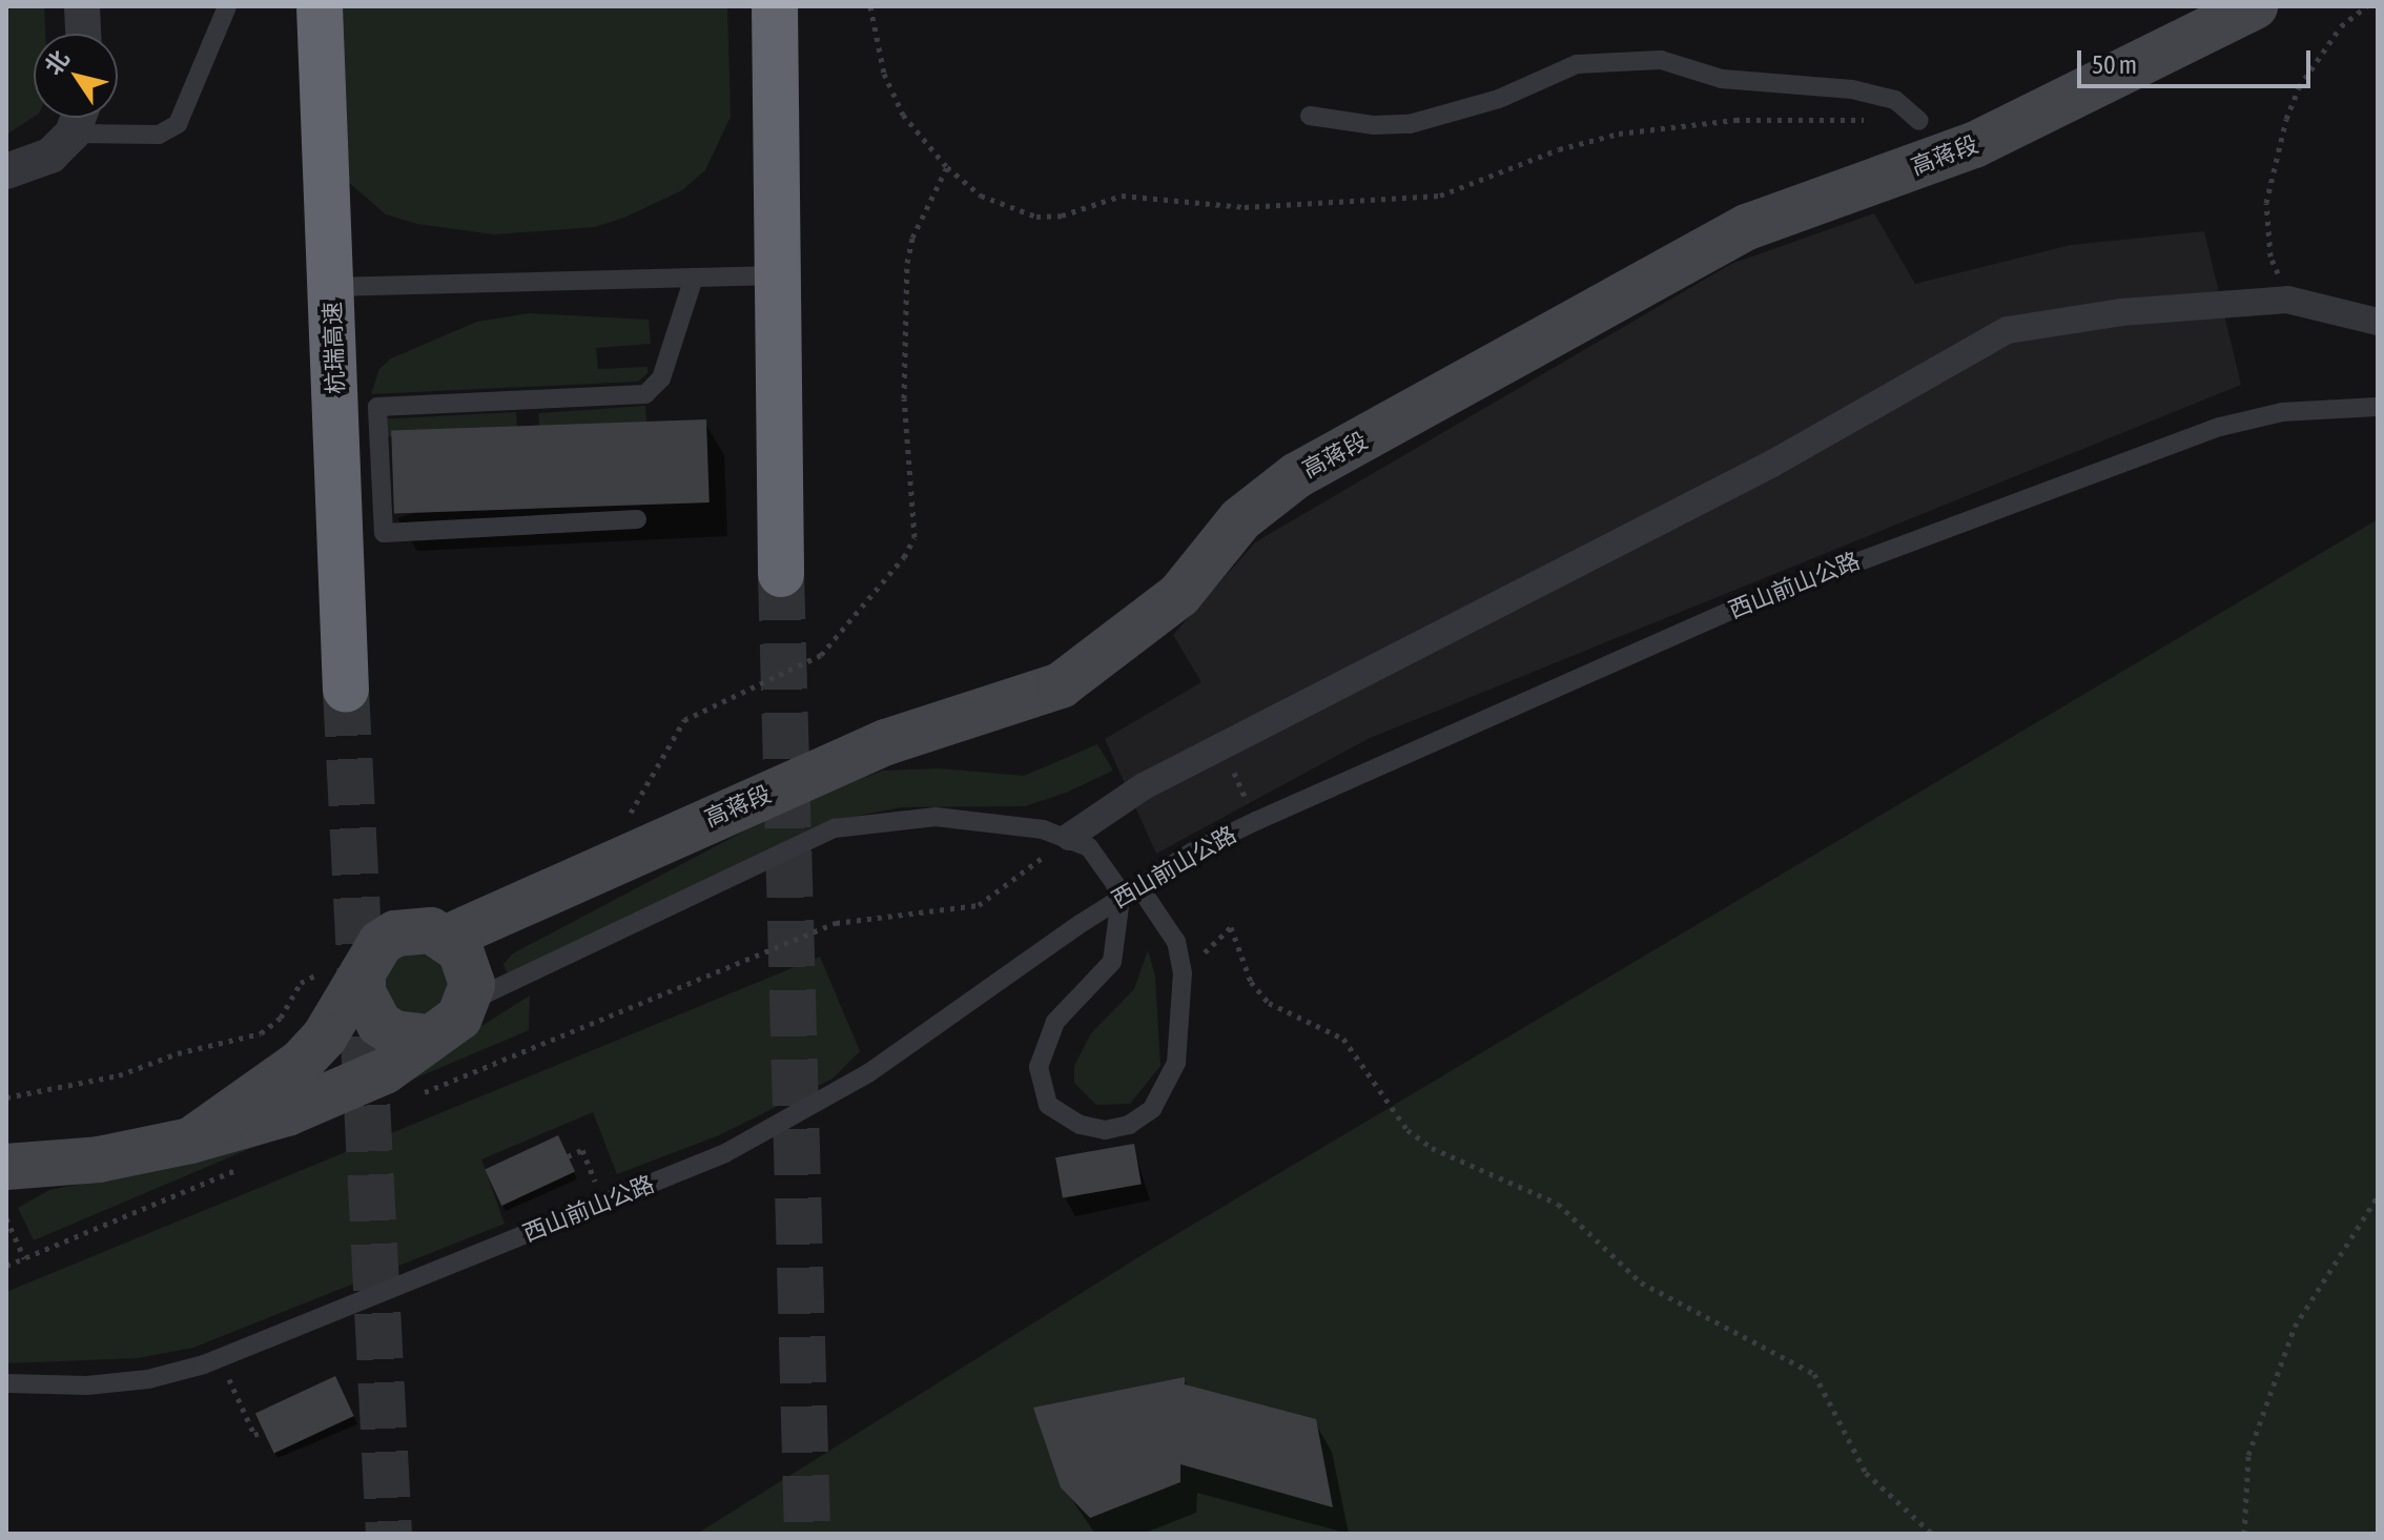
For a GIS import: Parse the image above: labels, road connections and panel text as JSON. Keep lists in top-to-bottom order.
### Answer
{
  "streets": {
    "highway": ["杭瑞高速"],
    "main road": ["高蒋段"],
    "lane": ["西山前山公路"]
  },
  "scale_bar": "50 m",
  "north": "top left"
}
